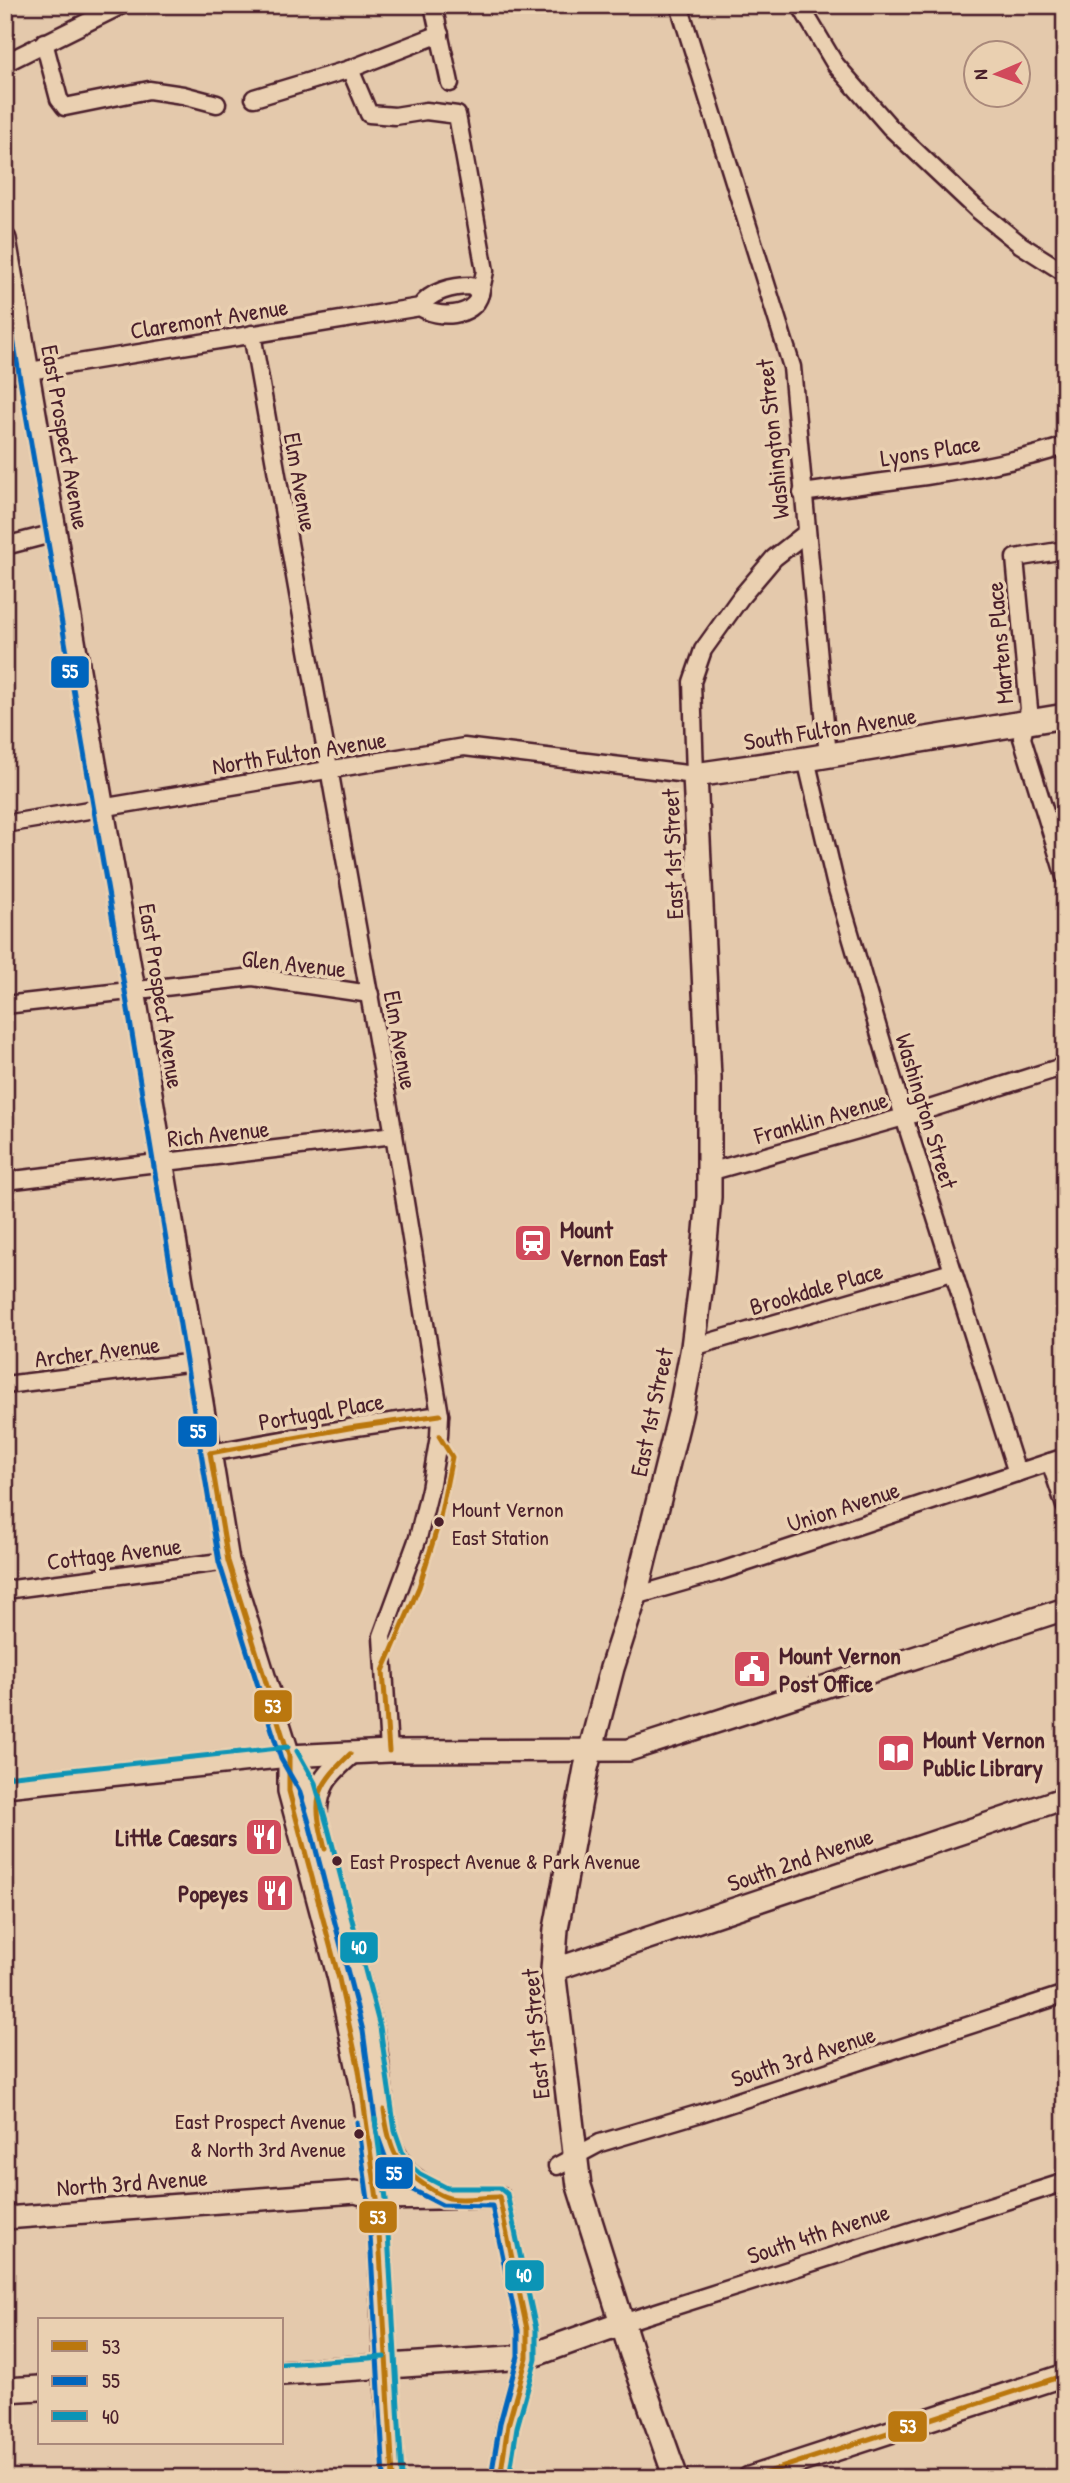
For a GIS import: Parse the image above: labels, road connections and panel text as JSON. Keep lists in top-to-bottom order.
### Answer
{
  "streets": {
    "main road": ["South Fulton Avenue", "East 1st Street"],
    "street": [
      "Claremont Avenue",
      "East Prospect Avenue",
      "Washington Street",
      "Lyons Place",
      "Elm Avenue",
      "Martens Place",
      "North Fulton Avenue",
      "Glen Avenue",
      "Franklin Avenue",
      "Rich Avenue",
      "Brookdale Place",
      "Archer Avenue",
      "Portugal Place",
      "Union Avenue",
      "Cottage Avenue",
      "South 2nd Avenue",
      "South 3rd Avenue",
      "North 3rd Avenue",
      "South 4th Avenue"
    ]
  },
  "crossings": [
    ["Claremont Avenue", "East Prospect Avenue"],
    ["Claremont Avenue", "Elm Avenue"],
    ["East Prospect Avenue", "North Fulton Avenue"],
    ["East Prospect Avenue", "Glen Avenue"],
    ["East Prospect Avenue", "Rich Avenue"],
    ["East Prospect Avenue", "Archer Avenue"],
    ["East Prospect Avenue", "Portugal Place"],
    ["East Prospect Avenue", "Cottage Avenue"],
    ["East Prospect Avenue", "North 3rd Avenue"],
    ["Washington Street", "Lyons Place"],
    ["Washington Street", "South Fulton Avenue"],
    ["Washington Street", "East 1st Street"],
    ["Washington Street", "Franklin Avenue"],
    ["Washington Street", "Brookdale Place"],
    ["Washington Street", "Union Avenue"],
    ["Elm Avenue", "North Fulton Avenue"],
    ["Elm Avenue", "Glen Avenue"],
    ["Elm Avenue", "Rich Avenue"],
    ["Elm Avenue", "Portugal Place"],
    ["Martens Place", "South Fulton Avenue"],
    ["South Fulton Avenue", "North Fulton Avenue"],
    ["South Fulton Avenue", "East 1st Street"],
    ["East 1st Street", "Franklin Avenue"],
    ["East 1st Street", "Brookdale Place"],
    ["East 1st Street", "Union Avenue"],
    ["East 1st Street", "South 2nd Avenue"],
    ["East 1st Street", "South 3rd Avenue"],
    ["East 1st Street", "South 4th Avenue"]
  ],
  "places": {
    "station": ["Mount Vernon East"],
    "other": ["Mount Vernon East Station", "East Prospect Avenue & Park Avenue", "East Prospect Avenue & North 3rd Avenue"],
    "public building": ["Mount Vernon Post Office"],
    "library": ["Mount Vernon Public Library"],
    "restaurant": ["Little Caesars", "Popeyes"]
  },
  "lines": ["transit line 55", "transit line 53", "transit line 40"],
  "legend": ["53", "55", "40"],
  "north": "left"
}
